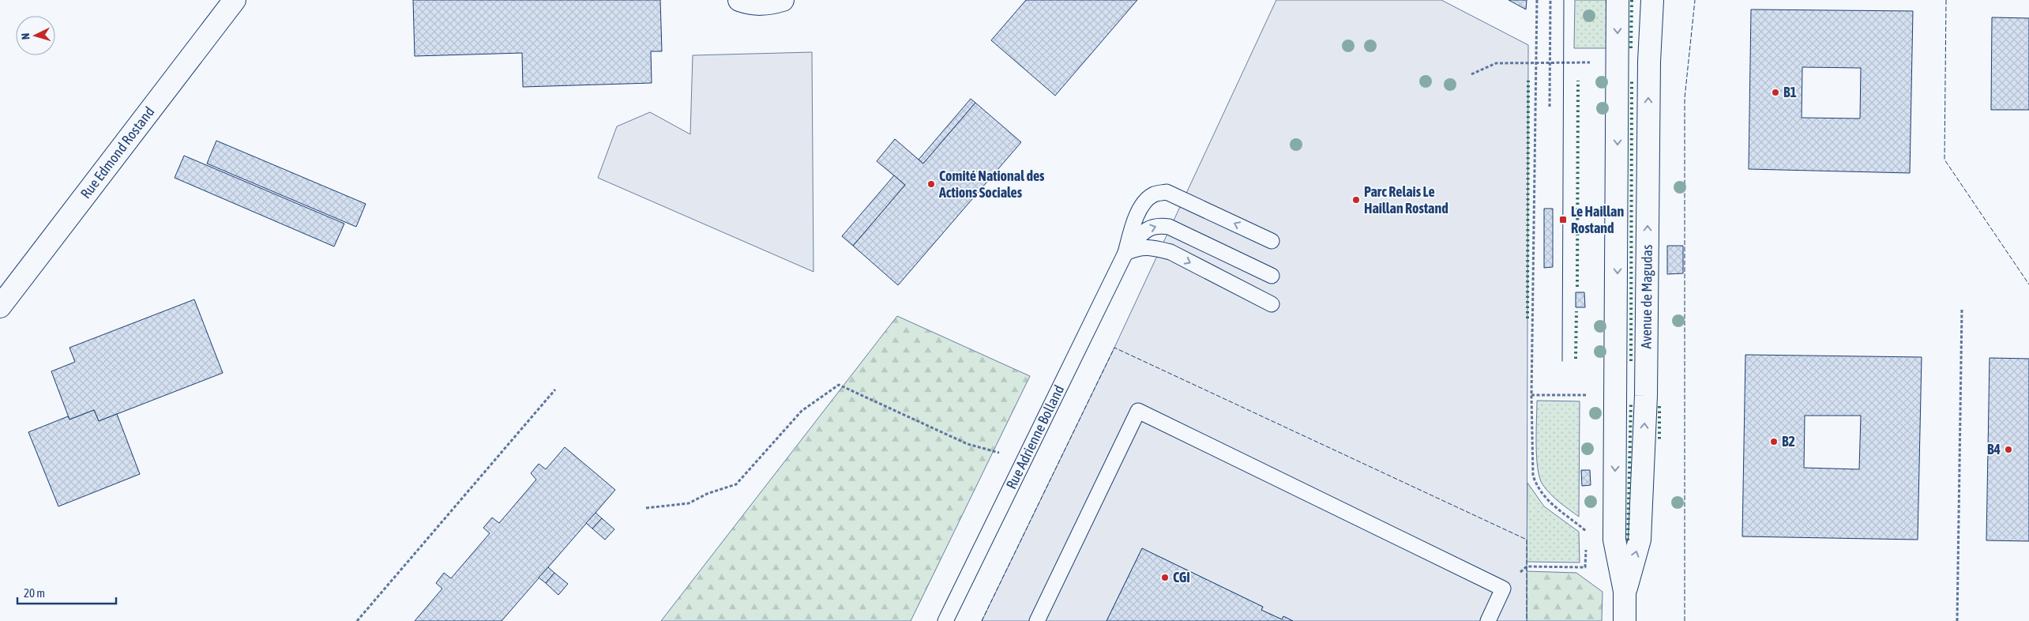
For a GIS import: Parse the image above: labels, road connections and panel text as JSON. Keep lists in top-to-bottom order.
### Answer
{
  "streets": {
    "main road": ["Rue Edmond Rostand", "Avenue de Magudas"],
    "lane": ["Rue Adrienne Bolland"]
  },
  "places": {
    "other": [
      "B1",
      "Comité National des Actions Sociales",
      "Parc Relais Le Haillan Rostand",
      "B2",
      "B4",
      "CGI"
    ],
    "transit": ["Le Haillan Rostand"]
  },
  "scale_bar": "20 m",
  "north": "left"
}
